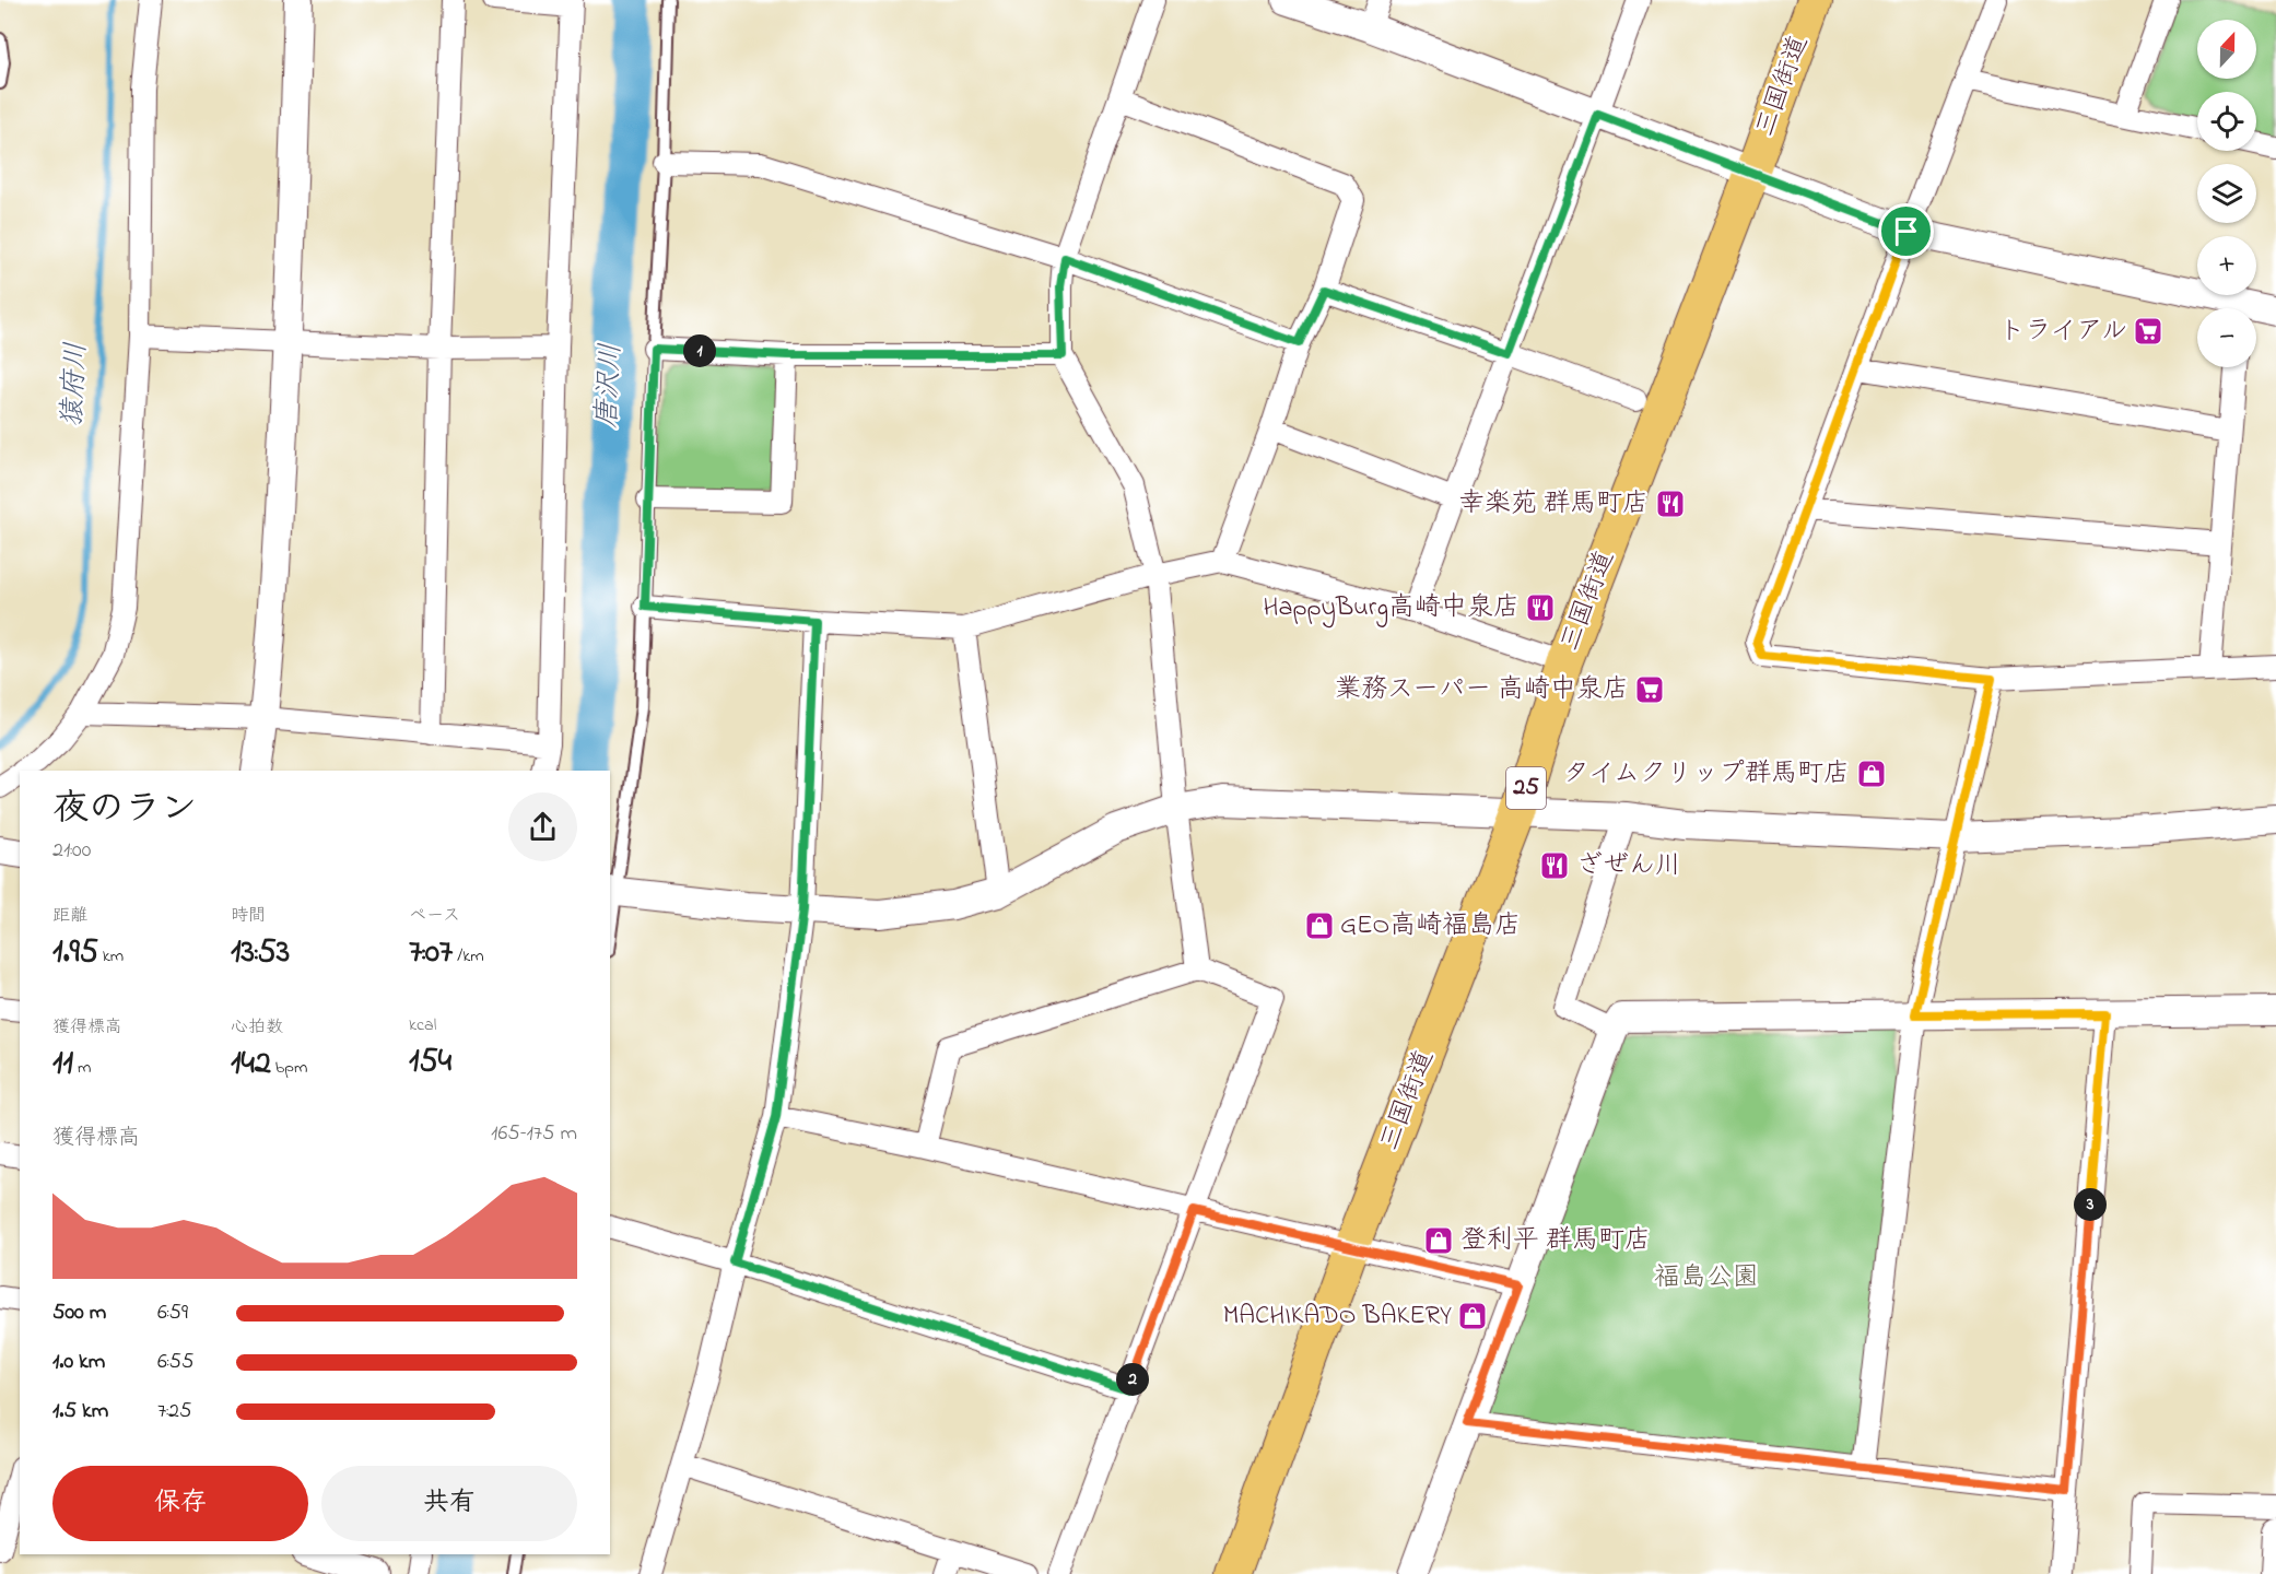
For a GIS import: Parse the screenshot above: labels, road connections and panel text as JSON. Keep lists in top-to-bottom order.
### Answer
{
  "streets": {
    "main road": ["三国街道", "25"]
  },
  "water": ["猿府川", "唐沢川"],
  "parks": ["福島公園"],
  "places": {
    "supermarket": ["トライアル", "業務スーパー 高崎中泉店"],
    "restaurant": ["幸楽苑 群馬町店", "HappyBurg高崎中泉店", "ざぜん川"],
    "shop": [
      "タイムクリップ群馬町店",
      "GEO高崎福島店",
      "登利平 群馬町店",
      "MACHIKADO BAKERY"
    ]
  },
  "north": "top",
  "page": {
    "map_buttons": ["+", "−"],
    "pins": ["1", "3", "2"],
    "heading": ["夜のラン", "21:00"],
    "stats": [
      ["距離", "1.95 km"],
      ["時間", "13:53"],
      ["ペース", "7:07 /km"],
      ["獲得標高", "11 m"],
      ["心拍数", "142 bpm"],
      ["kcal", "154"]
    ],
    "chart": ["獲得標高", "165–175 m"],
    "list": [
      {
        "name": "500 m",
        "note": "6:59"
      },
      {
        "name": "1.0 km",
        "note": "6:55"
      },
      {
        "name": "1.5 km",
        "note": "7:25"
      }
    ],
    "buttons": ["保存", "共有"]
  }
}
